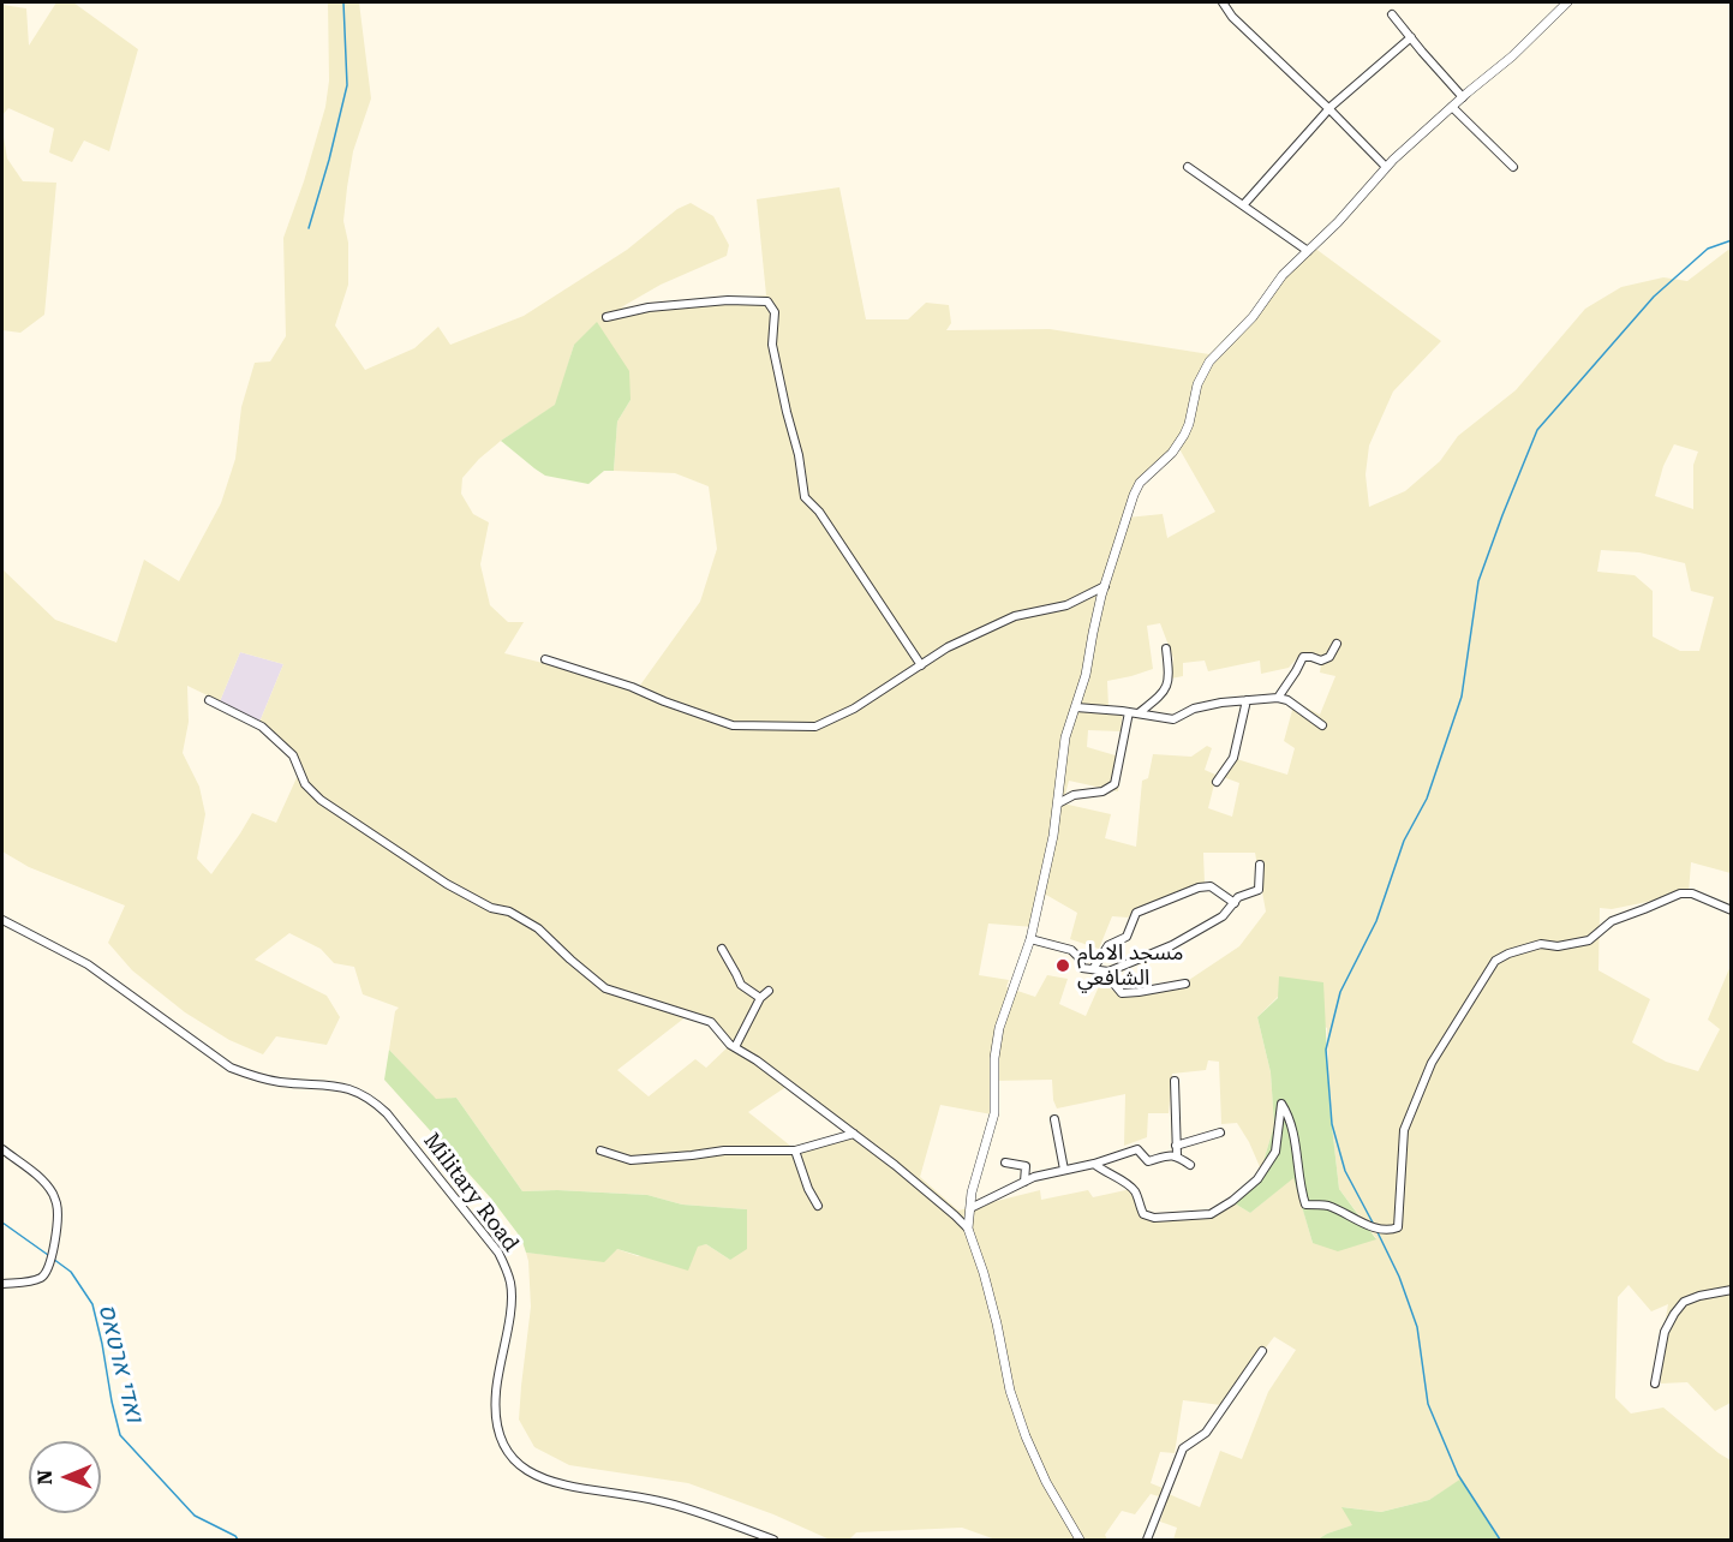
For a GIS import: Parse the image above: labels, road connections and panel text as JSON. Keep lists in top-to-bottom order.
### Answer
{
  "streets": {
    "street": ["Military Road"]
  },
  "water": ["ואדי ארטאס"],
  "places": ["مسجد الامام الشافعي"],
  "north": "left"
}
